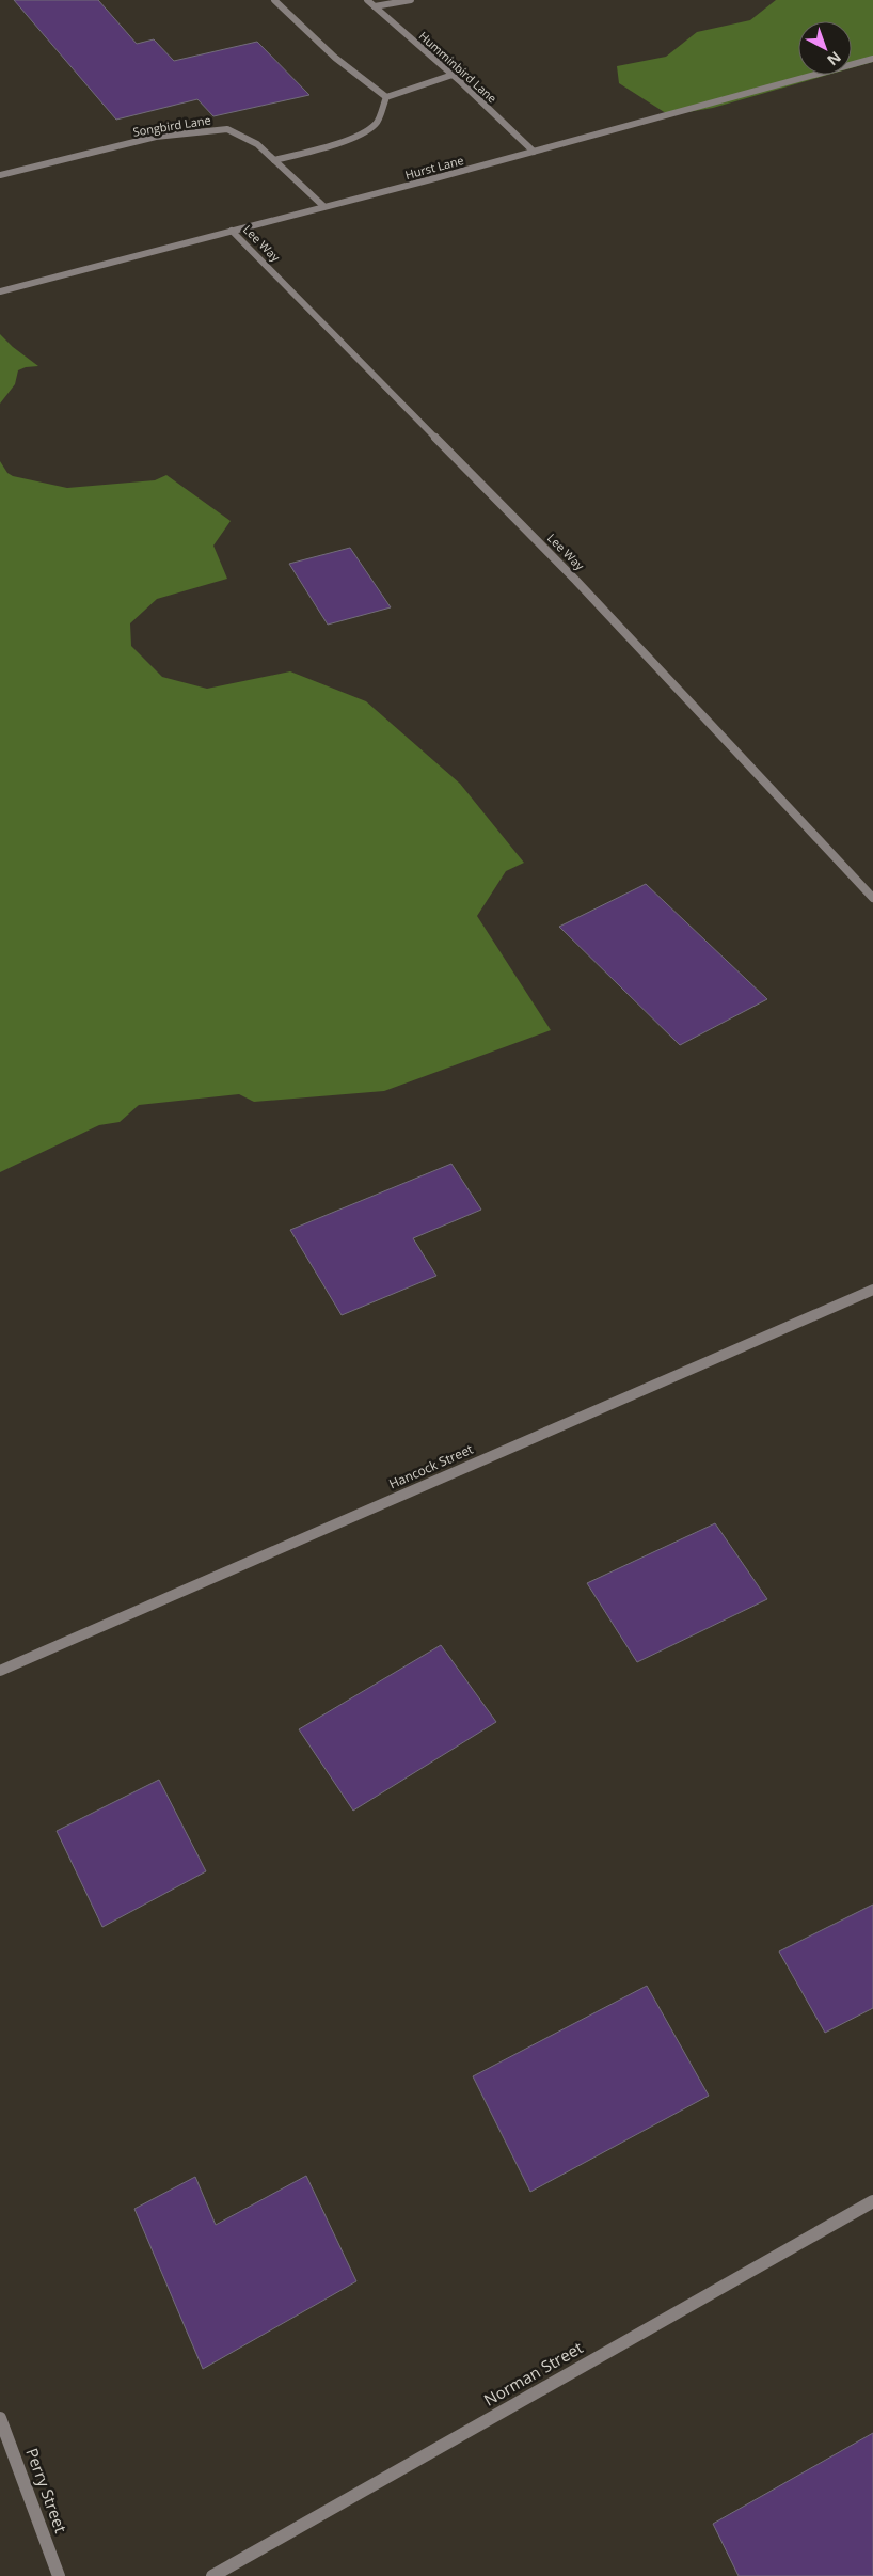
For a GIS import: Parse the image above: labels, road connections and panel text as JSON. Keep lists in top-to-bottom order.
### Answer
{
  "streets": {
    "street": [
      "Humminbird Lane",
      "Songbird Lane",
      "Hurst Lane",
      "Lee Way",
      "Hancock Street",
      "Norman Street",
      "Perry Street"
    ]
  },
  "crossings": [
    ["Humminbird Lane", "Hurst Lane"],
    ["Songbird Lane", "Hurst Lane"],
    ["Hurst Lane", "Lee Way"]
  ],
  "north": "bottom right"
}
